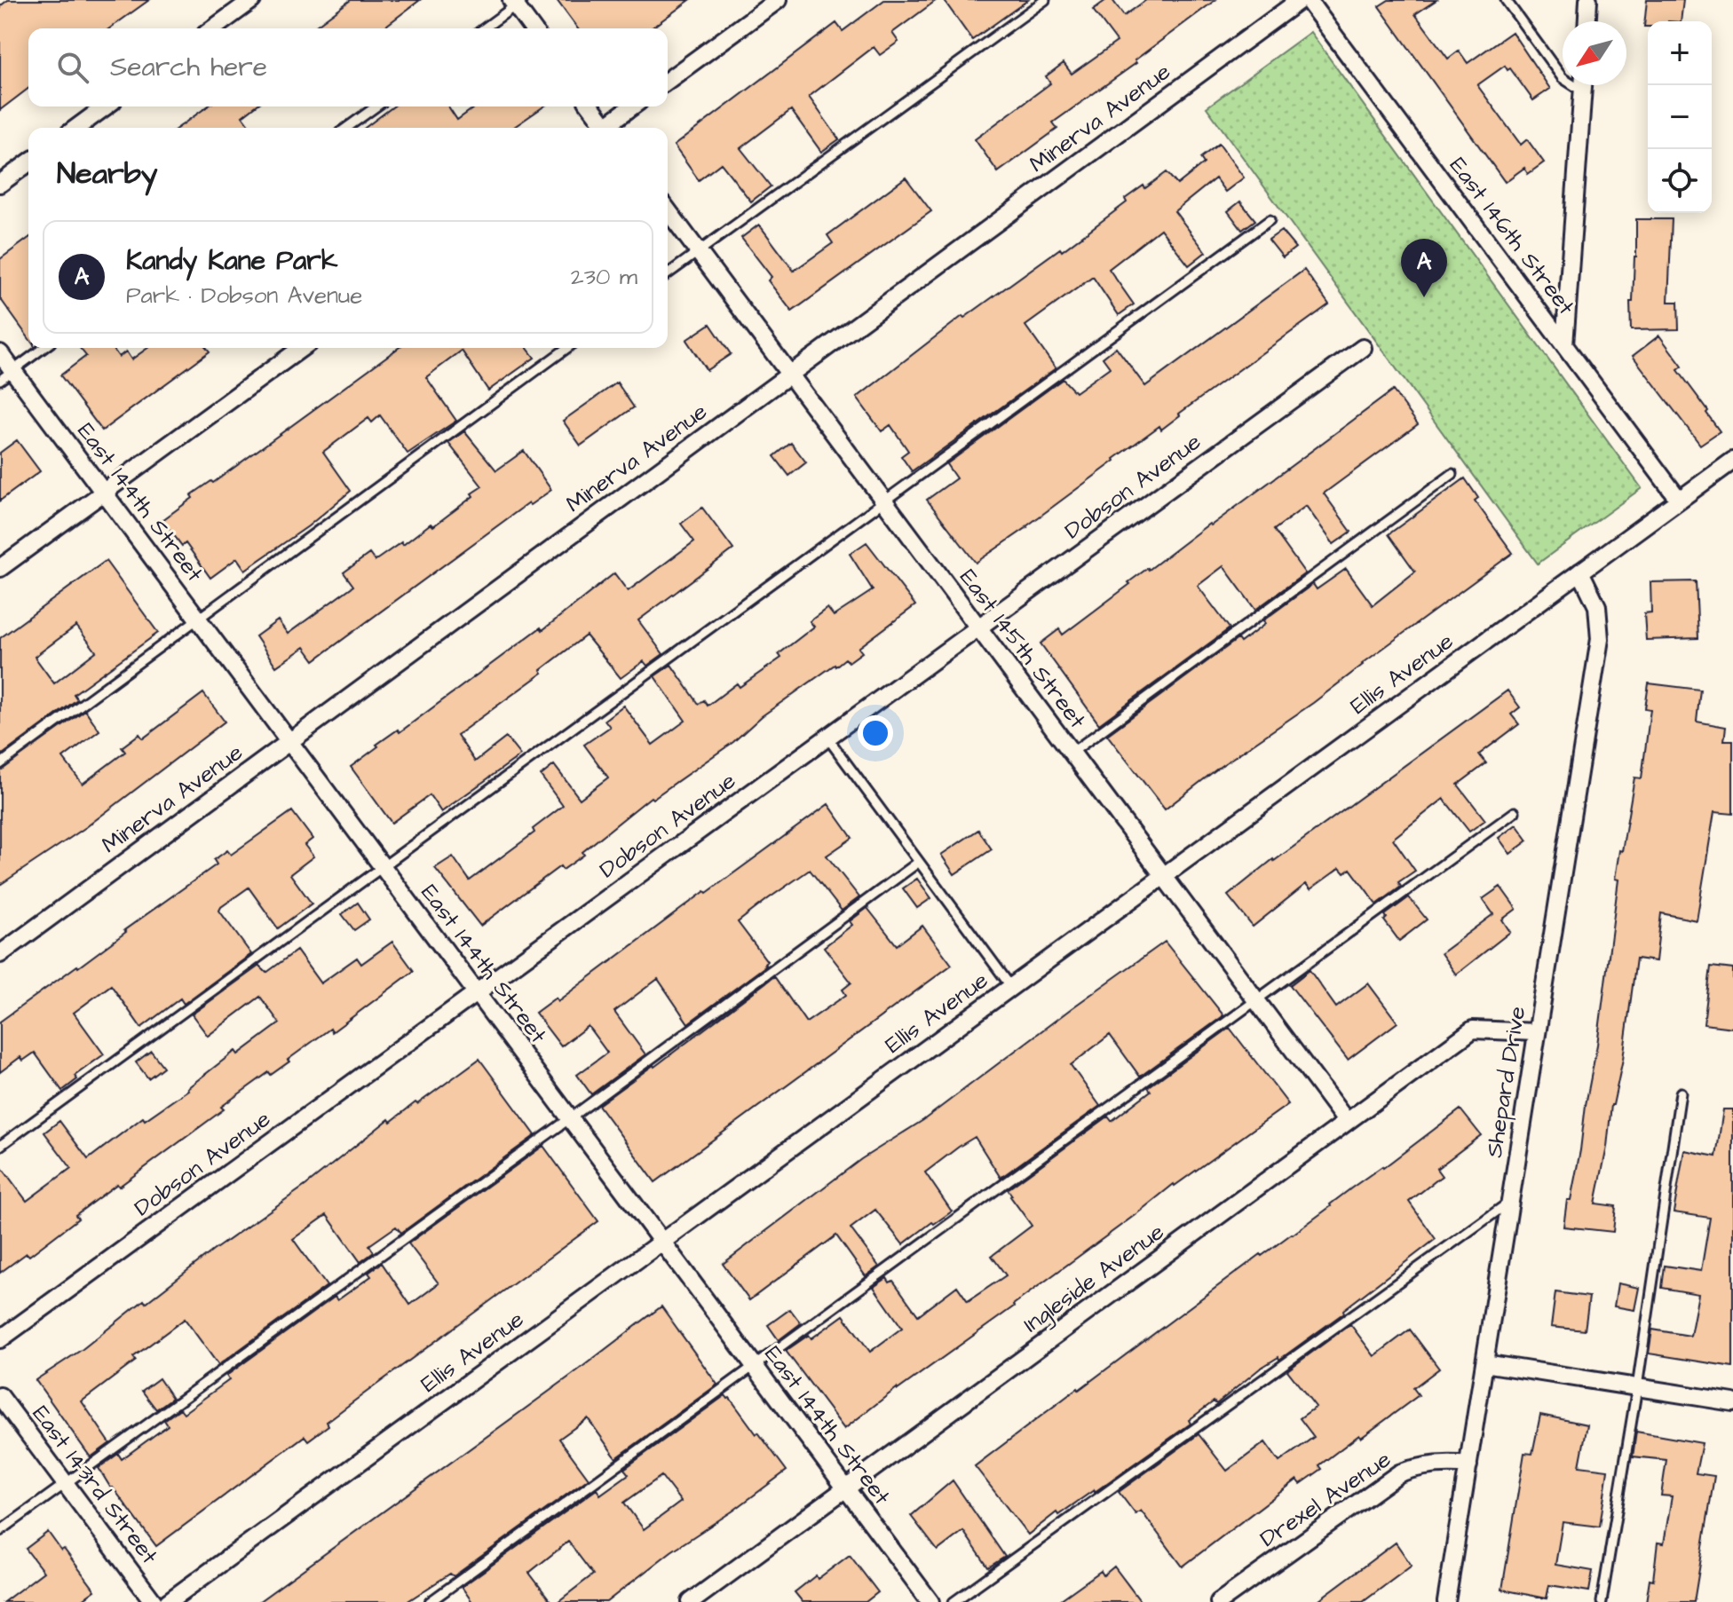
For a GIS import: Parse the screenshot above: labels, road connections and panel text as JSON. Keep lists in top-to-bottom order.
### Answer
{
  "streets": {
    "street": [
      "Minerva Avenue",
      "East 146th Street",
      "Dobson Avenue",
      "East 144th Street",
      "East 145th Street",
      "Ellis Avenue",
      "Shepard Drive",
      "Ingleside Avenue",
      "East 143rd Street",
      "Drexel Avenue"
    ]
  },
  "crossings": [
    ["Minerva Avenue", "East 144th Street"],
    ["Minerva Avenue", "East 145th Street"],
    ["East 146th Street", "Ellis Avenue"],
    ["Dobson Avenue", "East 144th Street"],
    ["Dobson Avenue", "East 145th Street"],
    ["East 144th Street", "Ellis Avenue"],
    ["East 144th Street", "Ingleside Avenue"],
    ["East 145th Street", "Ellis Avenue"],
    ["East 145th Street", "Ingleside Avenue"],
    ["Ellis Avenue", "Shepard Drive"],
    ["Shepard Drive", "Ingleside Avenue"],
    ["Shepard Drive", "Drexel Avenue"]
  ],
  "north": "bottom left",
  "page": {
    "map_buttons": ["+", "−"],
    "search": "Search here",
    "heading": "Nearby",
    "list": [
      {
        "mark": "A",
        "name": "Kandy Kane Park",
        "note": "Park · Dobson Avenue",
        "value": "230 m"
      }
    ],
    "pins": "A"
  }
}
